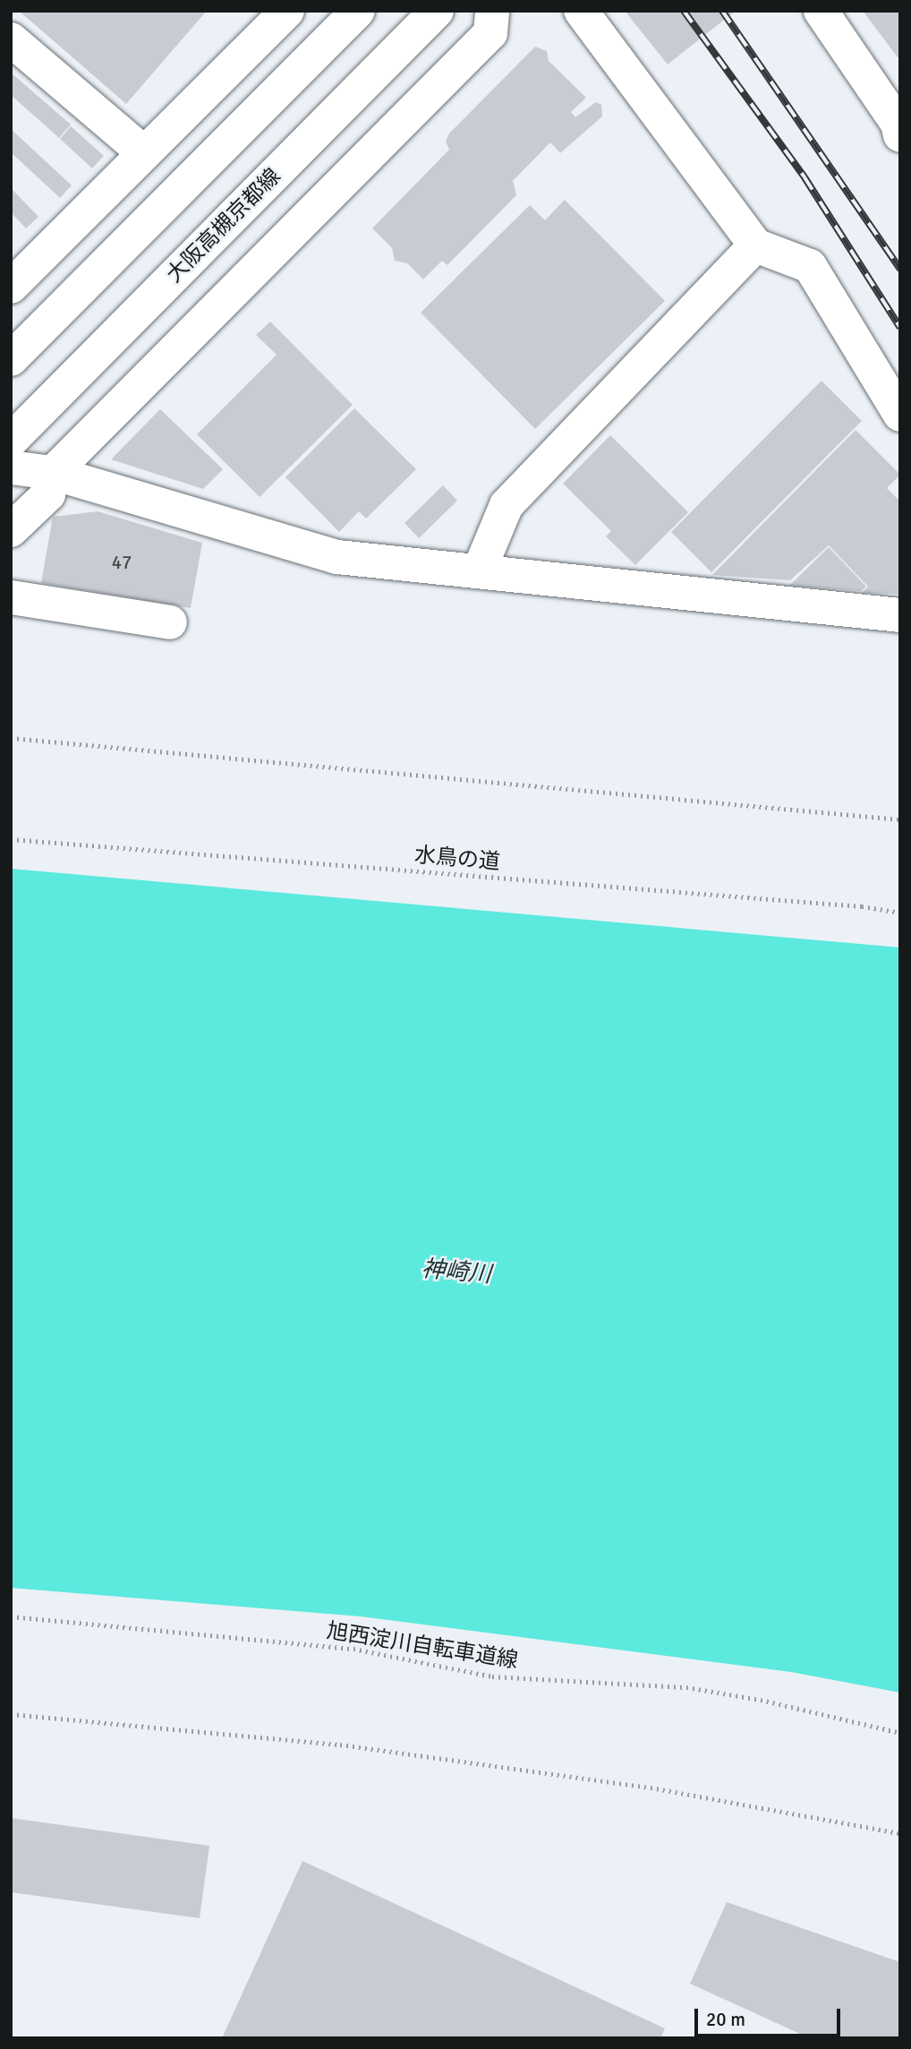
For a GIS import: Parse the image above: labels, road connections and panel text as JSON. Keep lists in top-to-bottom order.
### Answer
{
  "streets": {
    "street": ["大阪高槻京都線"],
    "path": ["水鳥の道", "旭西淀川自転車道線"]
  },
  "water": ["神崎川"],
  "house_numbers": ["47"],
  "scale_bar": "20 m"
}
